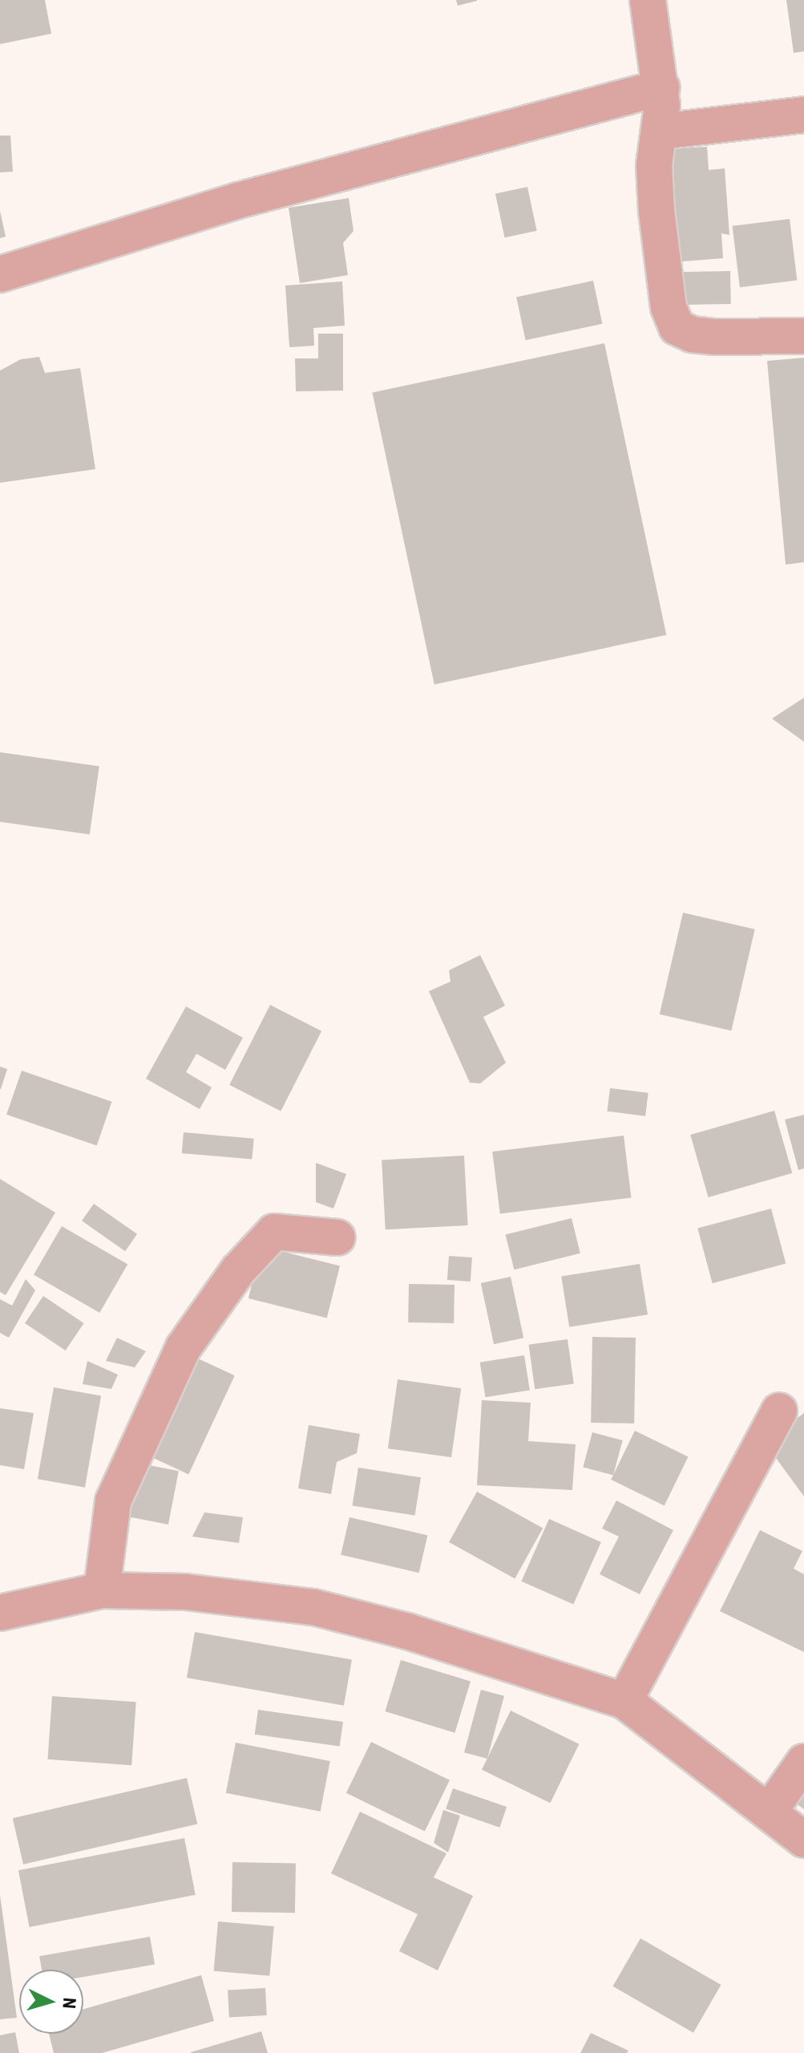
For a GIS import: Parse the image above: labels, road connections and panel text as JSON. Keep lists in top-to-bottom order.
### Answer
{
  "north": "right"
}
